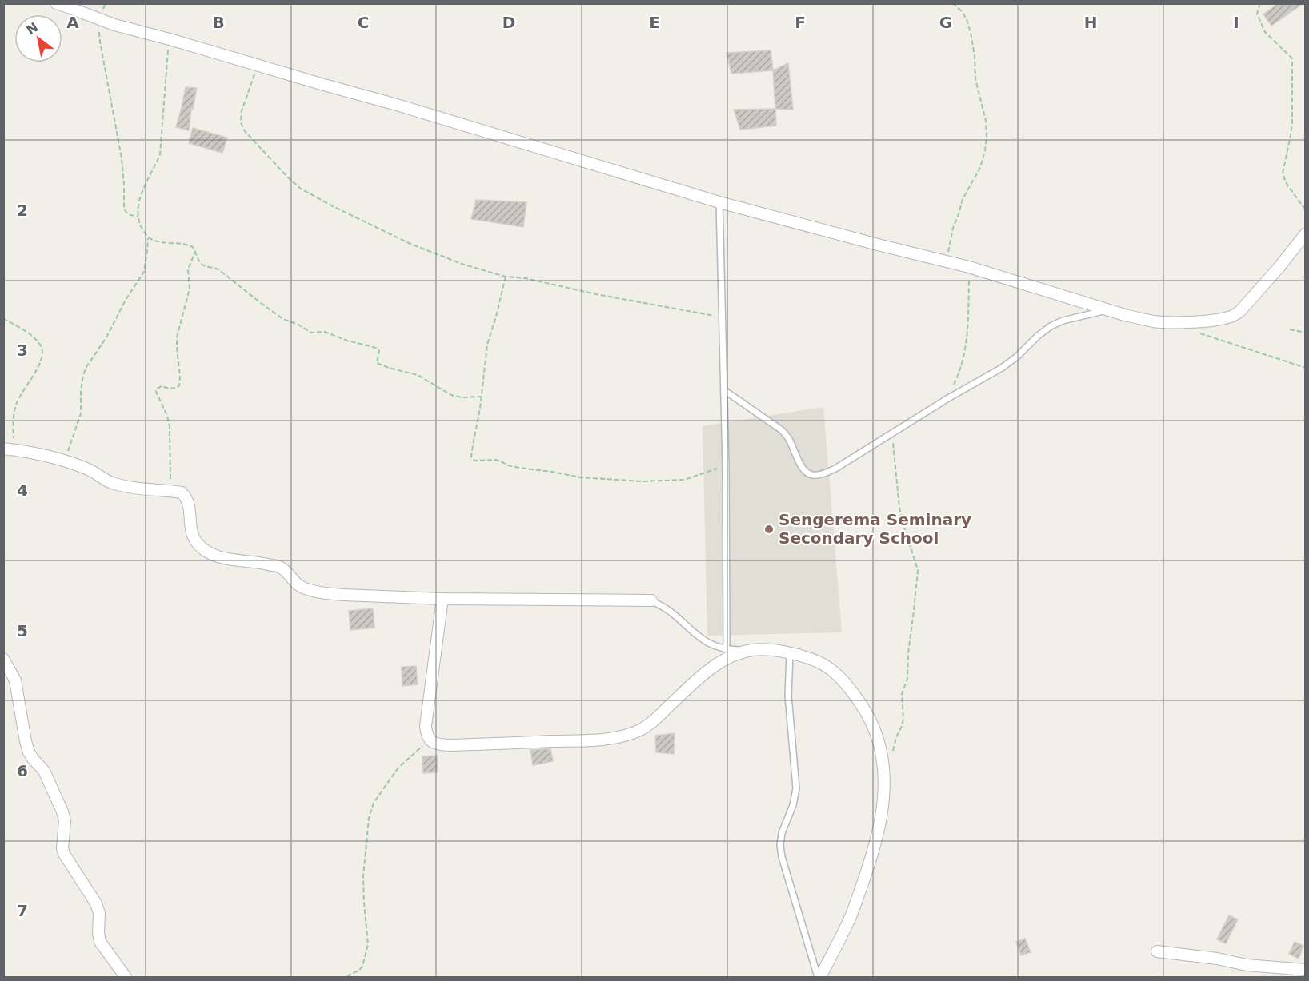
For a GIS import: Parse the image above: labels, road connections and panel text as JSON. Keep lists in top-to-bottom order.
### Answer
{
  "places": ["Sengerema Seminary Secondary School"],
  "north": "top left",
  "grid": {
    "columns": [
      "A",
      "B",
      "C",
      "D",
      "E",
      "F",
      "G",
      "H",
      "I"
    ],
    "rows": [
      "2",
      "3",
      "4",
      "5",
      "6",
      "7"
    ]
  }
}
